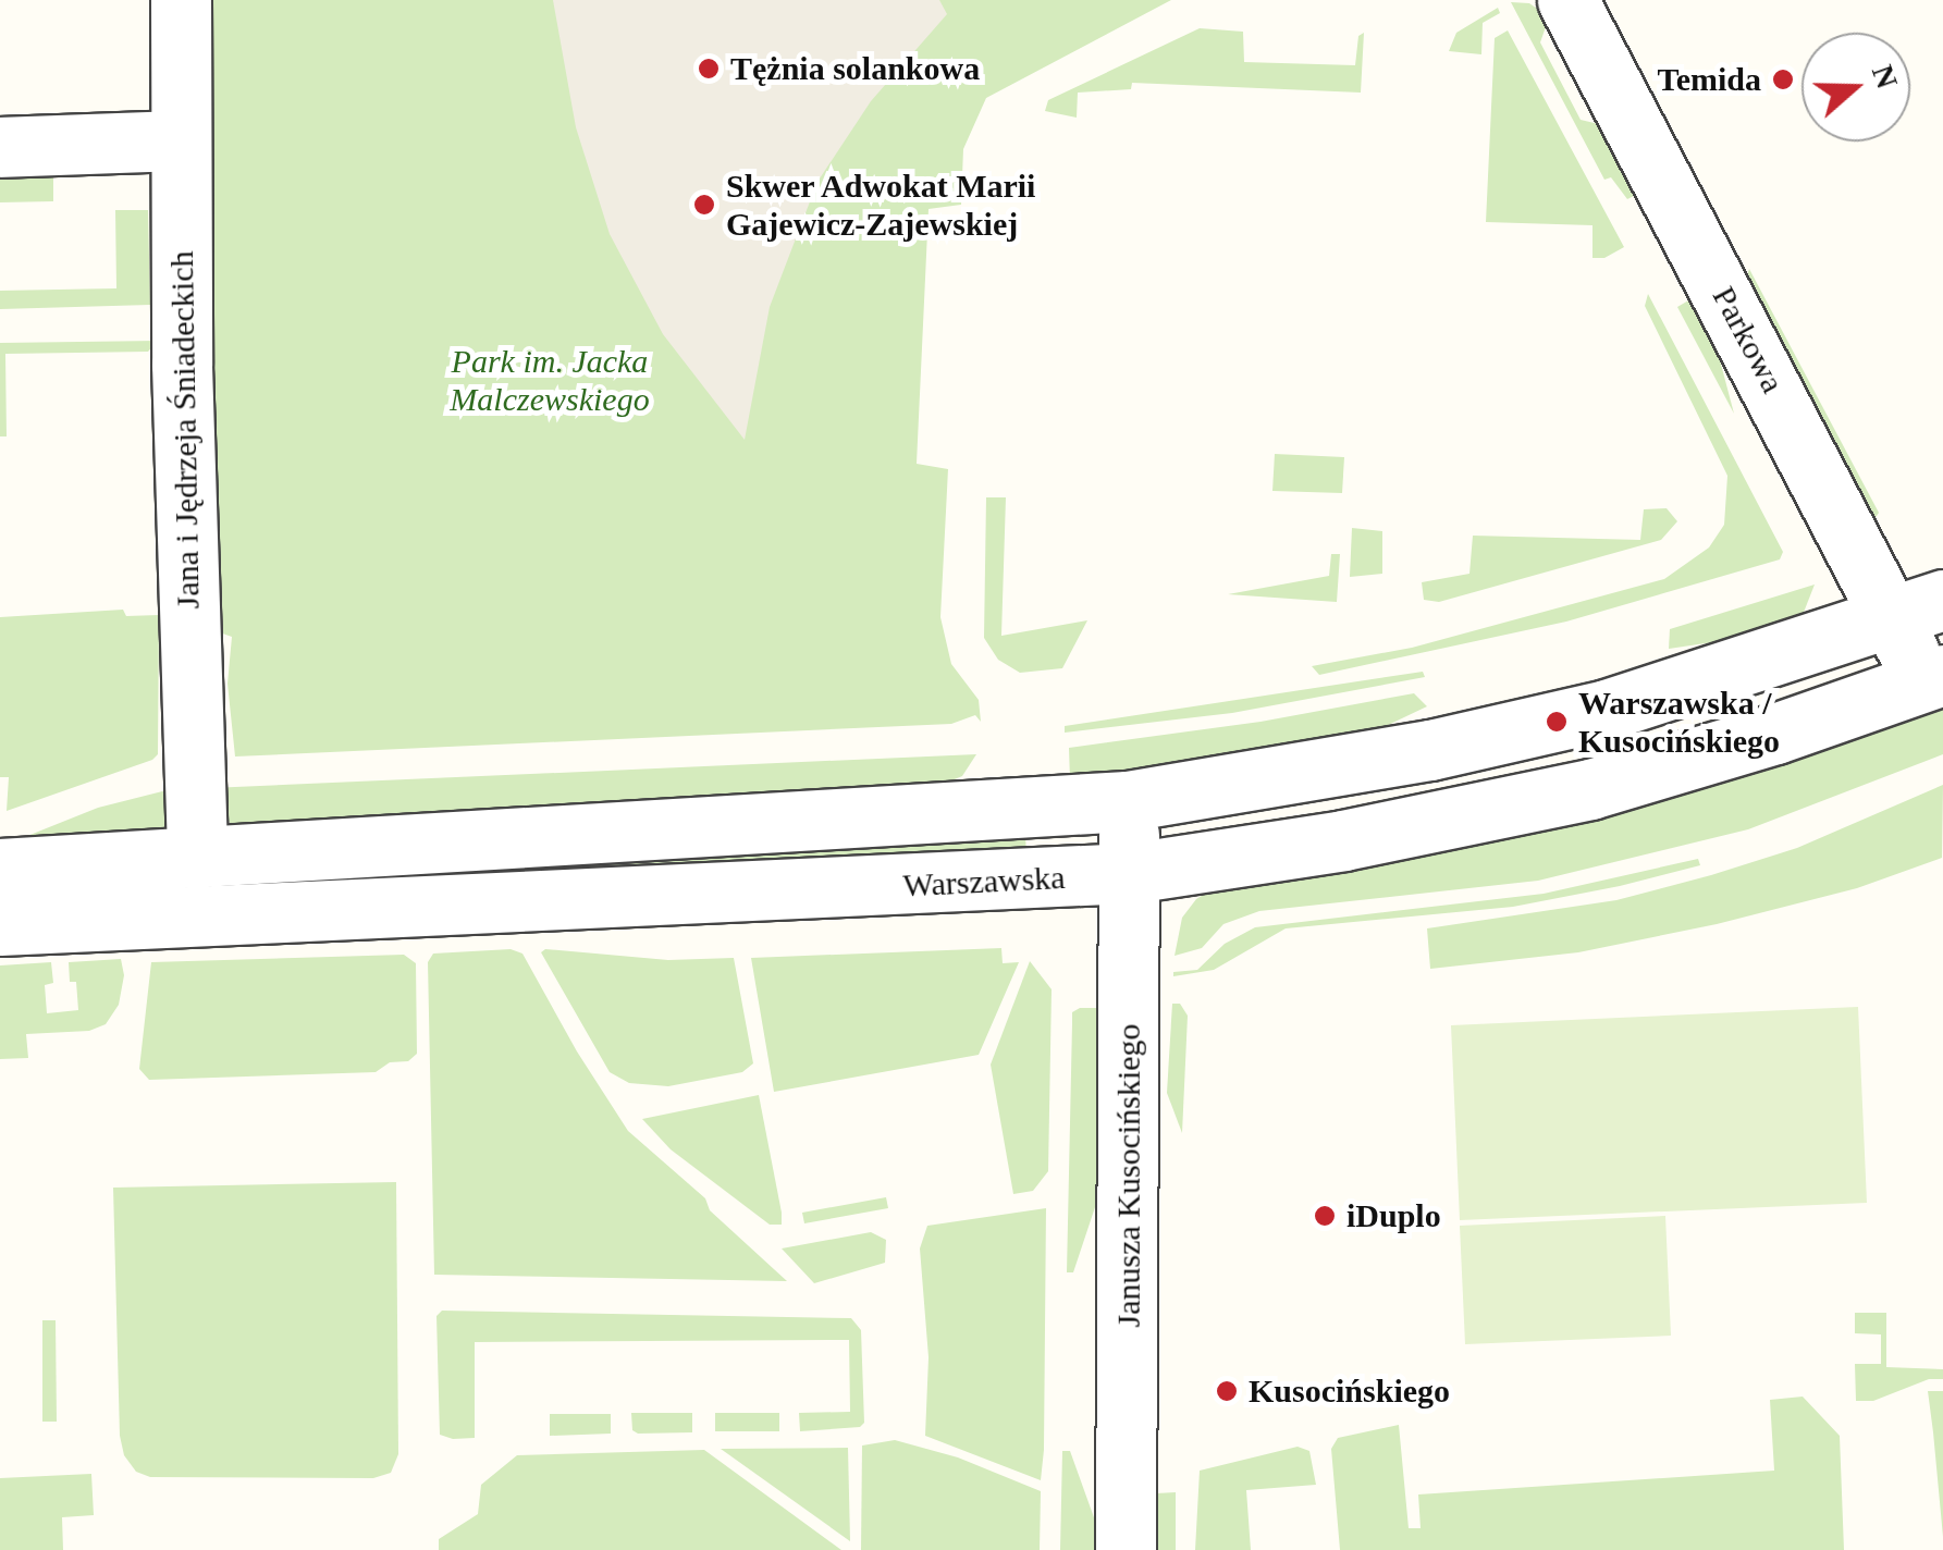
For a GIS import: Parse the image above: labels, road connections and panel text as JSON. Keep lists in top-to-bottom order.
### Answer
{
  "streets": {
    "street": [
      "Parkowa",
      "Jana i Jędrzeja Śniadeckich",
      "Warszawska",
      "Janusza Kusocińskiego"
    ]
  },
  "crossings": [
    ["Parkowa", "Warszawska"],
    ["Warszawska", "Janusza Kusocińskiego"]
  ],
  "parks": ["Park im. Jacka Malczewskiego"],
  "places": [
    "Tężnia solankowa",
    "Temida",
    "Skwer Adwokat Marii Gajewicz-Zajewskiej",
    "Warszawska / Kusocińskiego",
    "iDuplo",
    "Kusocińskiego"
  ],
  "north": "right"
}
